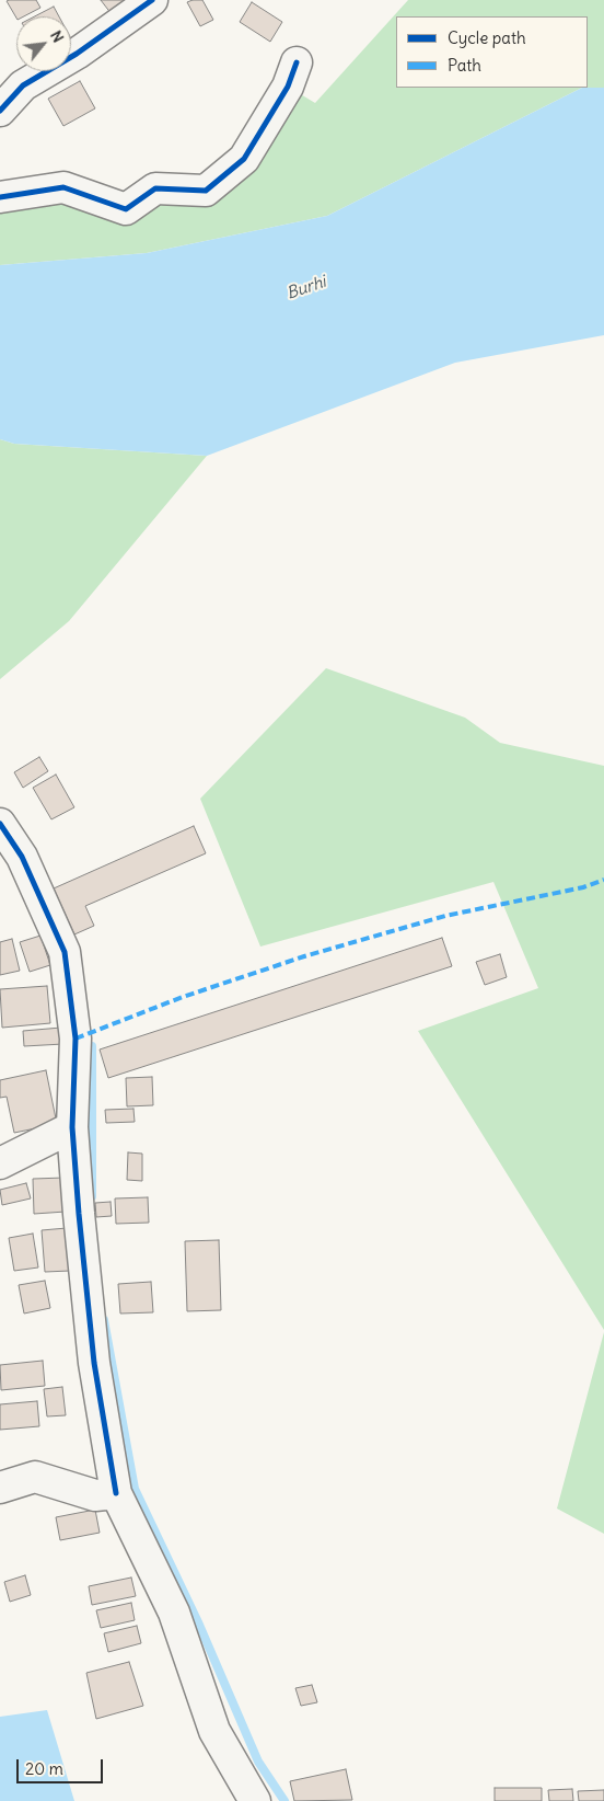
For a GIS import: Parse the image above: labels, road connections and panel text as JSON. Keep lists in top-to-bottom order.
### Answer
{
  "water": ["Burhi"],
  "legend": ["Cycle path", "Path"],
  "scale_bar": "20 m",
  "north": "top right"
}
